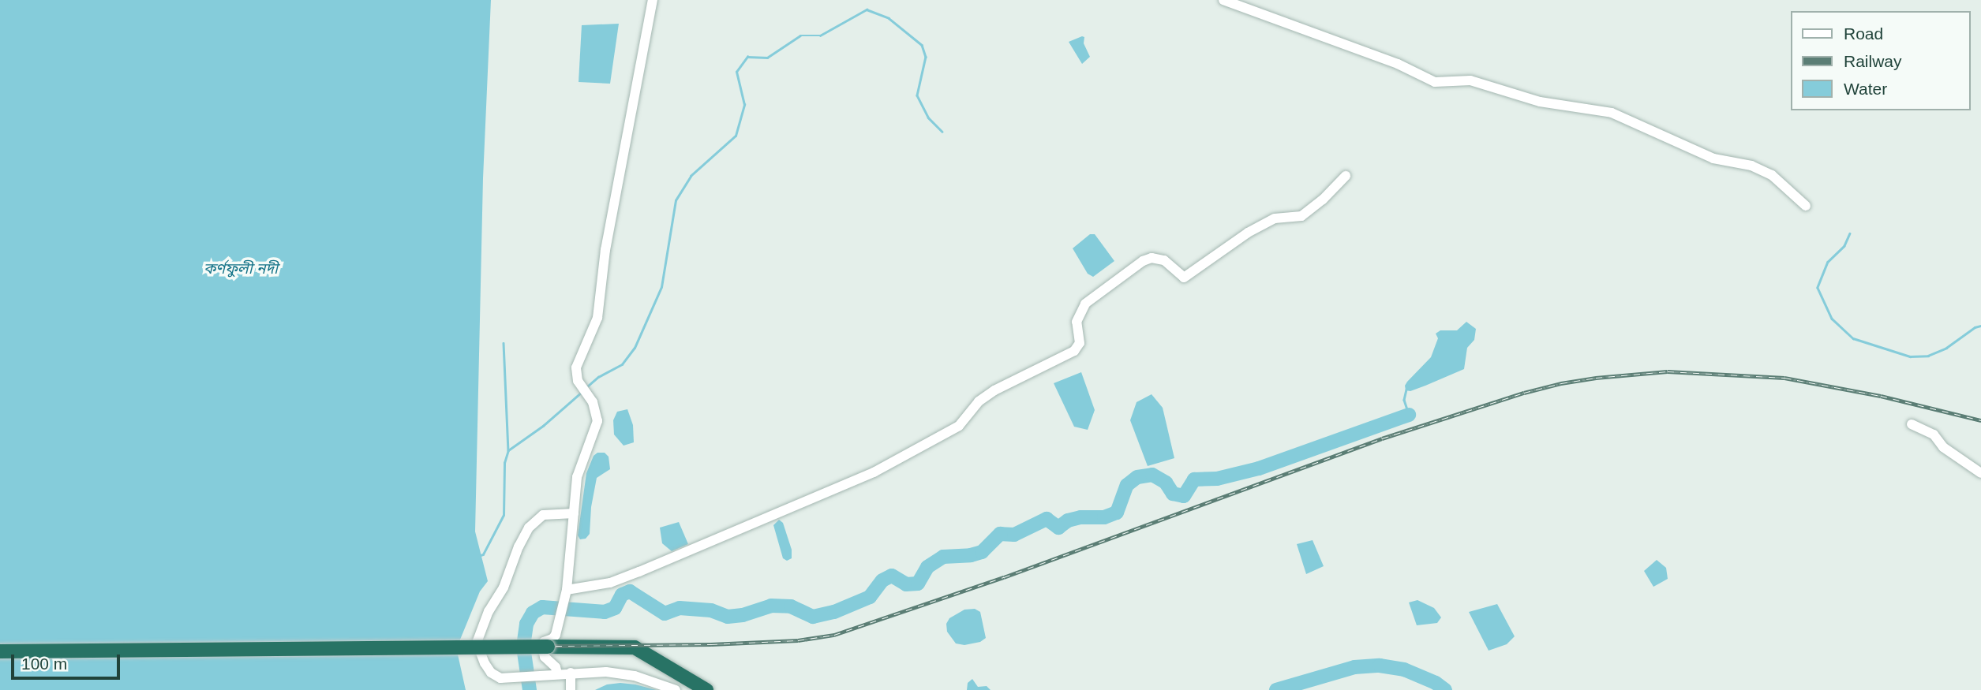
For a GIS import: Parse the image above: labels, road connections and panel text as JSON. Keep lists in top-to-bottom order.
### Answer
{
  "water": ["কর্ণফুলী নদী"],
  "legend": ["Road", "Railway", "Water"],
  "scale_bar": "100 m"
}
